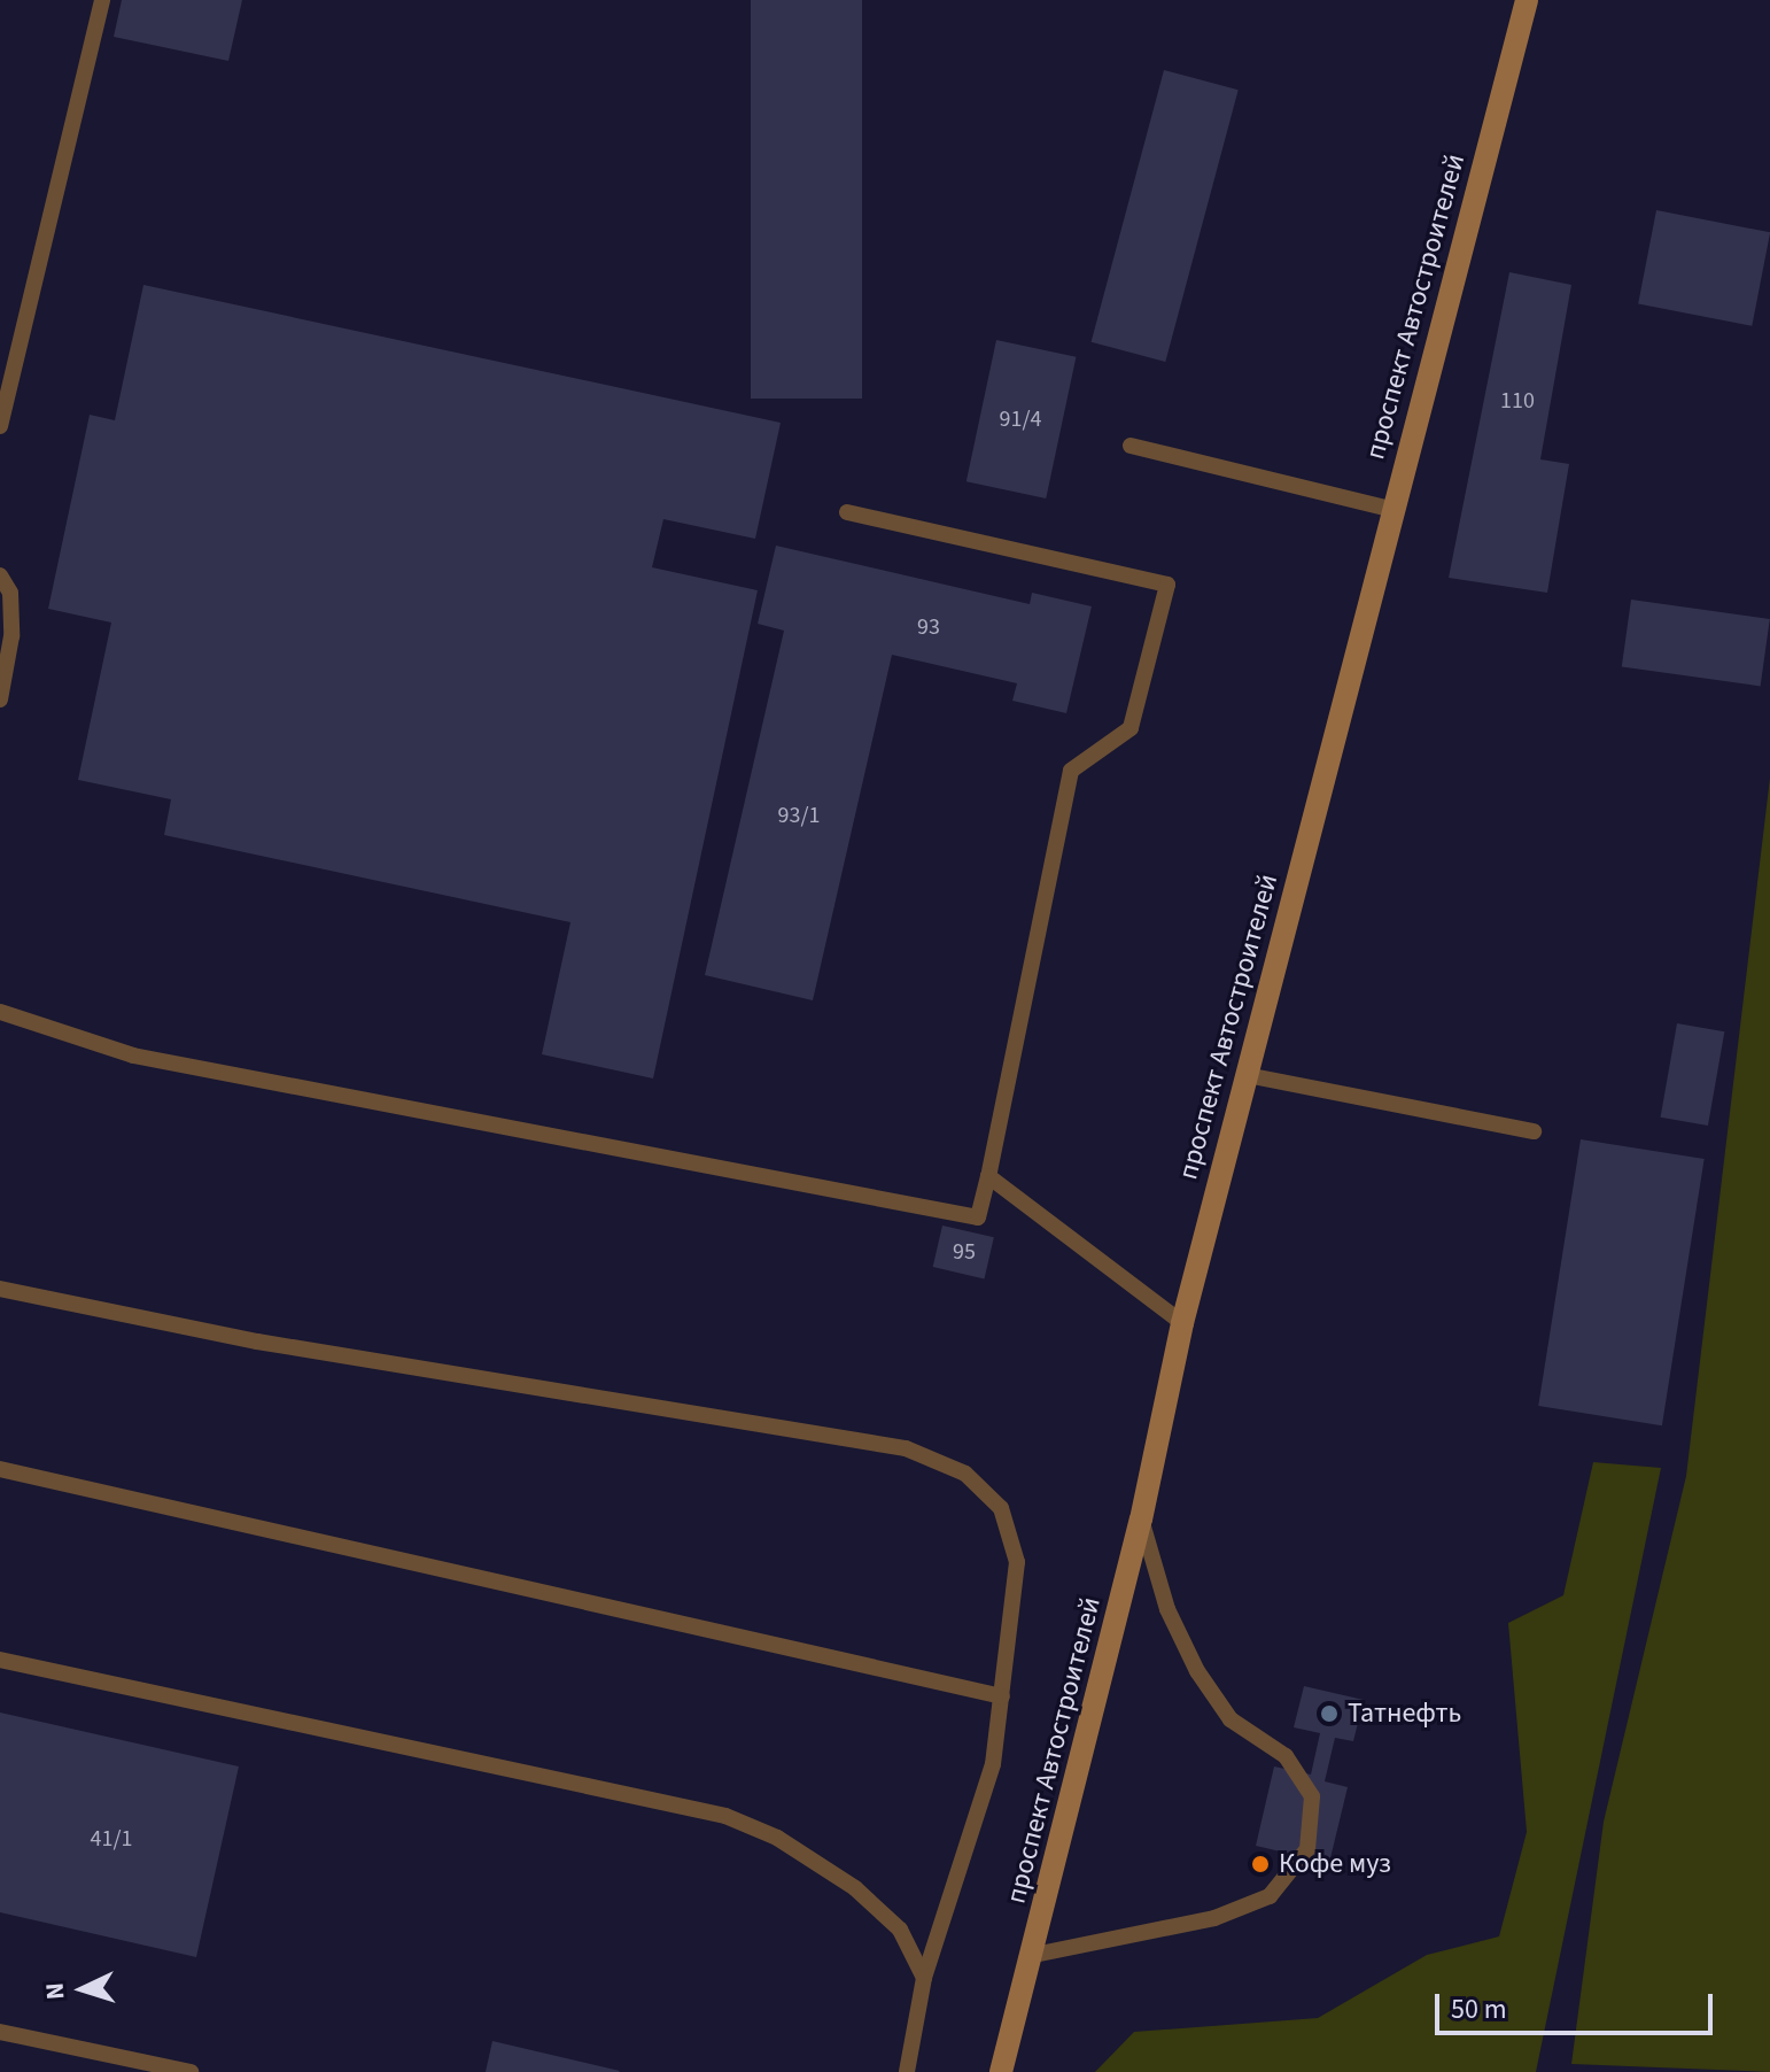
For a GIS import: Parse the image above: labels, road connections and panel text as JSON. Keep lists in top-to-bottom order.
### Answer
{
  "streets": {
    "main road": ["проспект Автостроителей"]
  },
  "places": ["Татнефть", "Кофе муз"],
  "house_numbers": [
    "110",
    "91/4",
    "93",
    "93/1",
    "95",
    "41/1"
  ],
  "scale_bar": "50 m",
  "north": "left"
}
